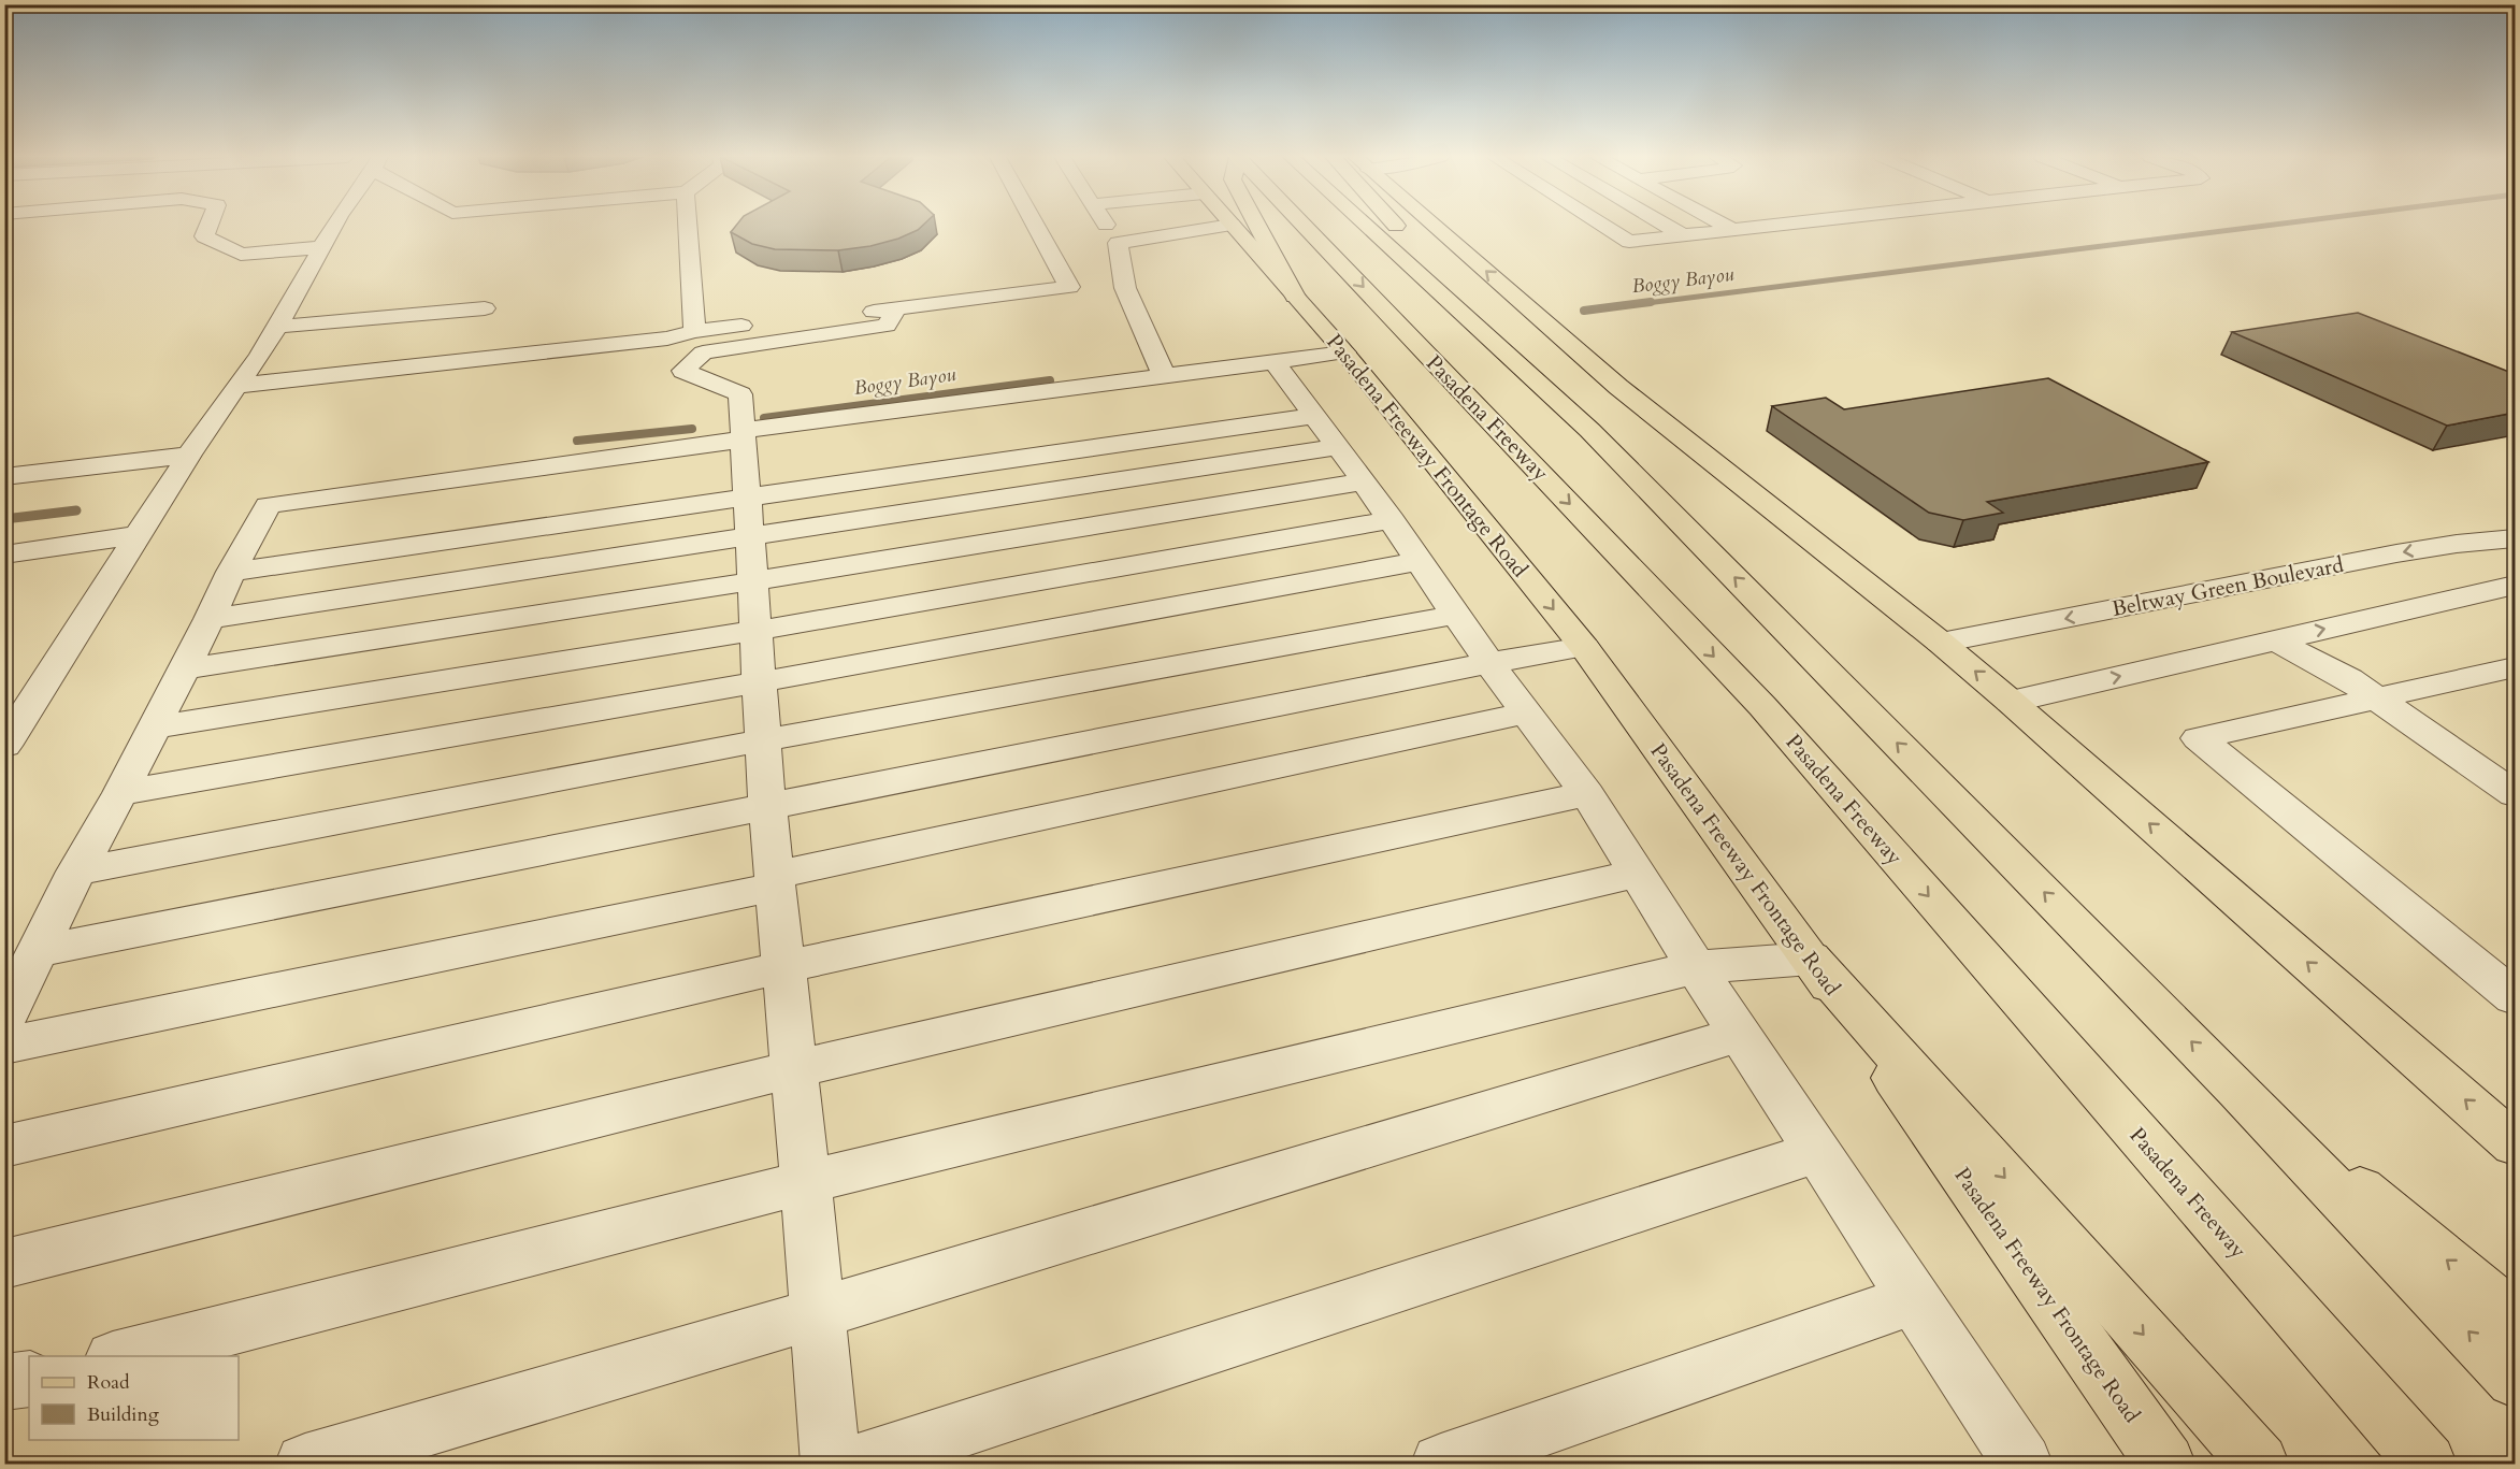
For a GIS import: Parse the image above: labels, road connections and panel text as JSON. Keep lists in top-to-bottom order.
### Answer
{
  "streets": {
    "main road": ["Pasadena Freeway", "Pasadena Freeway Frontage Road"],
    "street": ["Beltway Green Boulevard"]
  },
  "water": ["Boggy Bayou"],
  "legend": ["Road", "Building"]
}
